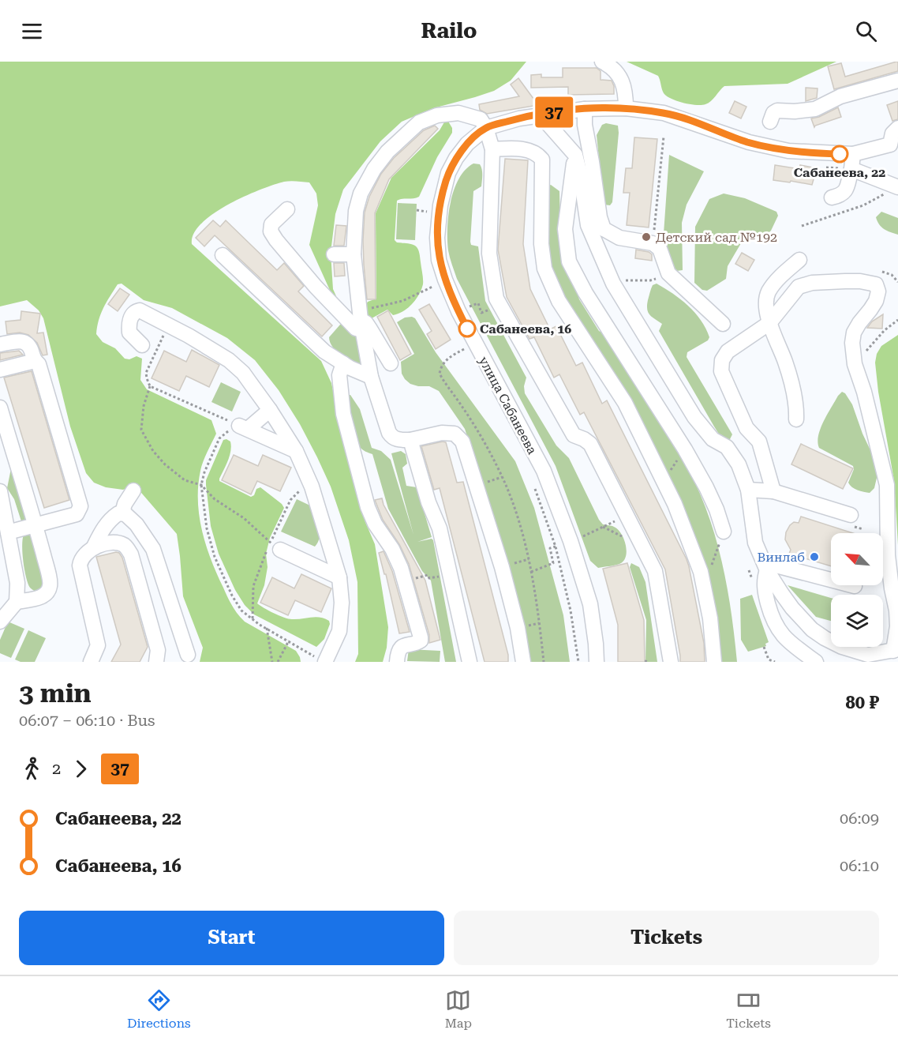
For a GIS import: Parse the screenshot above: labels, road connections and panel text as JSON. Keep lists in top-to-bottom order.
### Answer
{
  "streets": {
    "street": ["улица Сабанеева"]
  },
  "places": [
    "Сабанеева, 22",
    "Детский сад №192",
    "Сабанеева, 16",
    "Винлаб"
  ],
  "lines": ["bus line 37"],
  "north": "top left",
  "page": {
    "header": "Railo",
    "on_map": "37",
    "heading": ["3 min", "06:07 – 06:10 · Bus", "80 ₽"],
    "legs": ["2", "37"],
    "list": [
      {
        "name": "Сабанеева, 22",
        "value": "06:09"
      },
      {
        "name": "Сабанеева, 16",
        "value": "06:10"
      }
    ],
    "buttons": ["Start", "Tickets"],
    "tabs": ["Directions", "Map", "Tickets"]
  }
}
